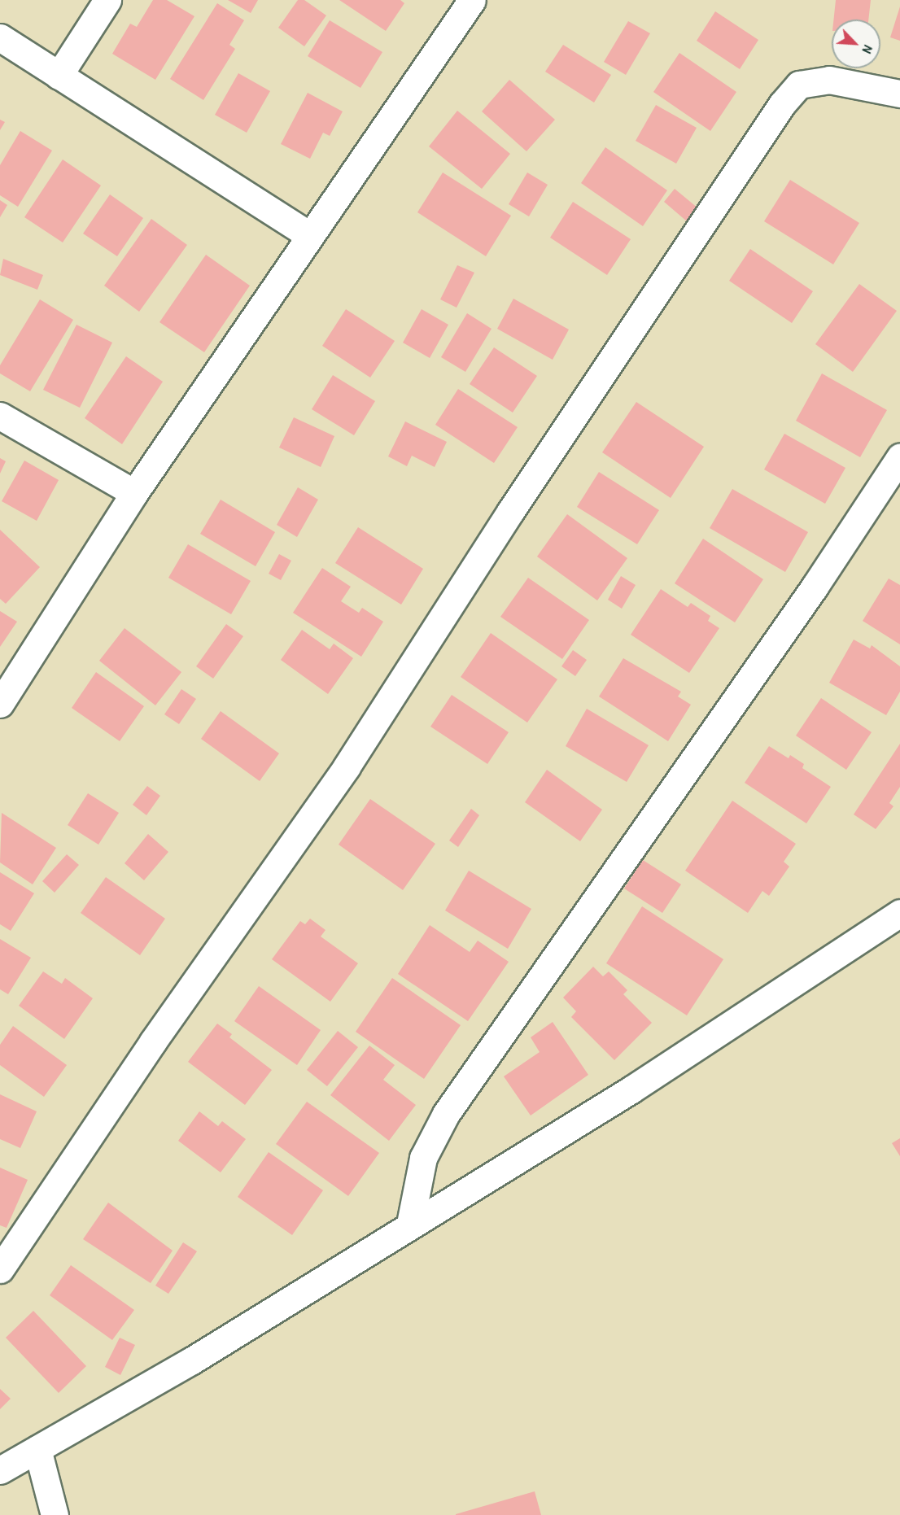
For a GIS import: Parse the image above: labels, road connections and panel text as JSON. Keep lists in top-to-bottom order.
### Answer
{
  "north": "bottom right"
}
